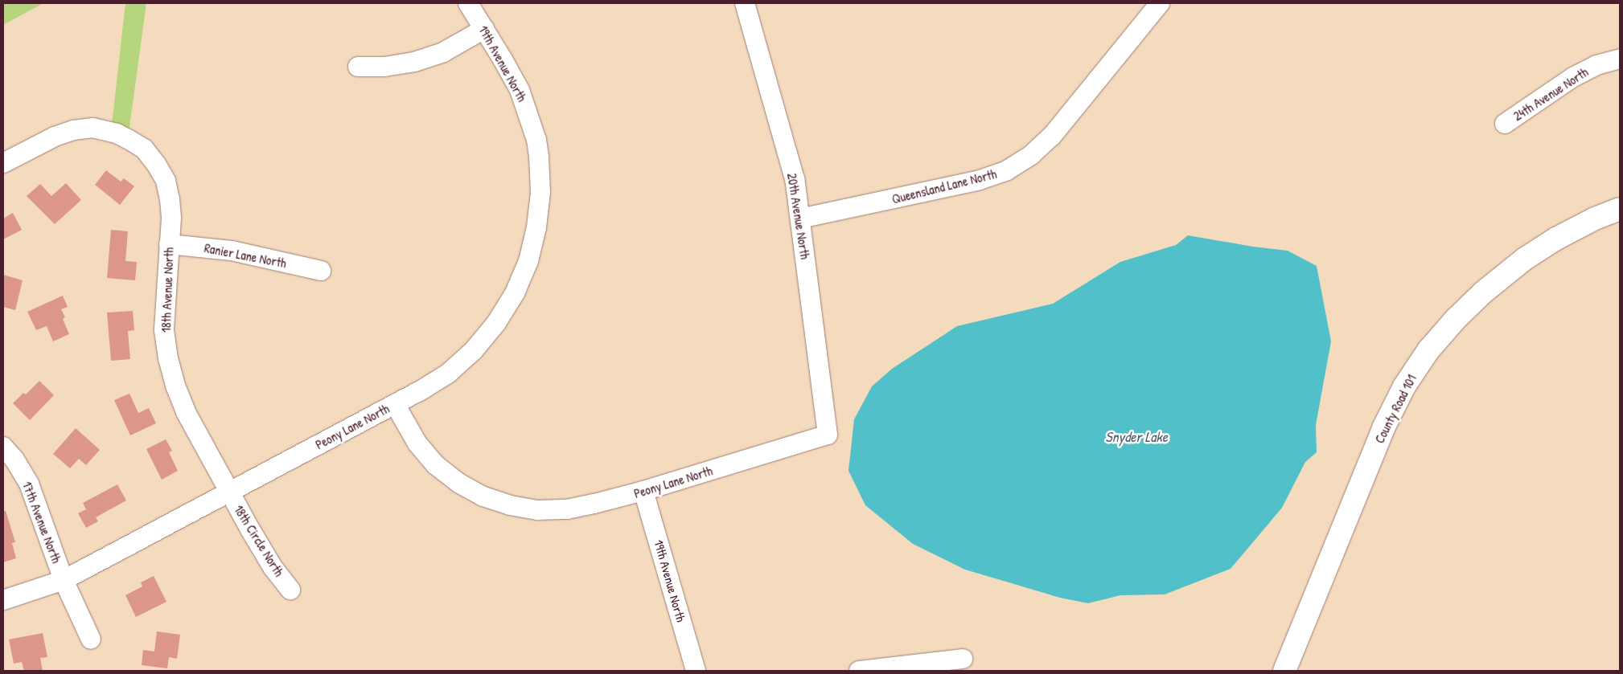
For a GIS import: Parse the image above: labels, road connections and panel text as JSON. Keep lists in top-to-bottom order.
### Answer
{
  "streets": {
    "main road": ["County Road 101"],
    "street": [
      "19th Avenue North",
      "24th Avenue North",
      "Queensland Lane North",
      "20th Avenue North",
      "Ranier Lane North",
      "18th Avenue North",
      "Peony Lane North",
      "17th Avenue North",
      "18th Circle North"
    ]
  },
  "crossings": [
    ["19th Avenue North", "Peony Lane North"],
    ["Queensland Lane North", "20th Avenue North"],
    ["20th Avenue North", "Peony Lane North"],
    ["Ranier Lane North", "18th Avenue North"],
    ["18th Avenue North", "Peony Lane North"],
    ["18th Avenue North", "18th Circle North"],
    ["Peony Lane North", "17th Avenue North"],
    ["Peony Lane North", "18th Circle North"]
  ],
  "water": ["Snyder Lake"]
}
